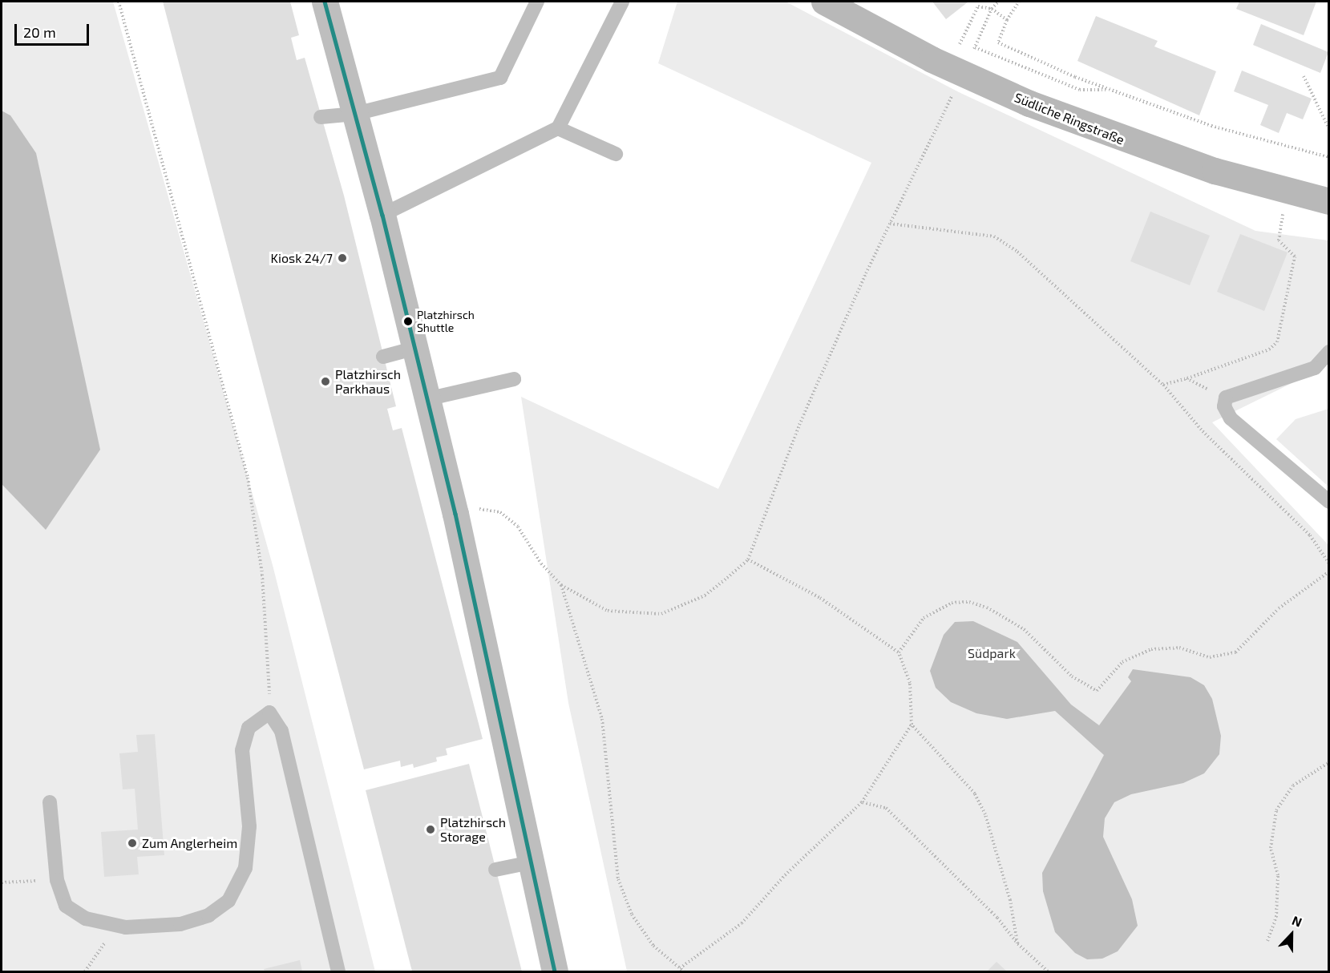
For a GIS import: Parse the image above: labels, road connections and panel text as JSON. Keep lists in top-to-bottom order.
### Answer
{
  "streets": {
    "main road": ["Südliche Ringstraße"]
  },
  "parks": ["Südpark"],
  "places": [
    "Kiosk 24/7",
    "Platzhirsch Shuttle",
    "Platzhirsch Parkhaus",
    "Platzhirsch Storage",
    "Zum Anglerheim"
  ],
  "scale_bar": "20 m",
  "north": "top"
}
